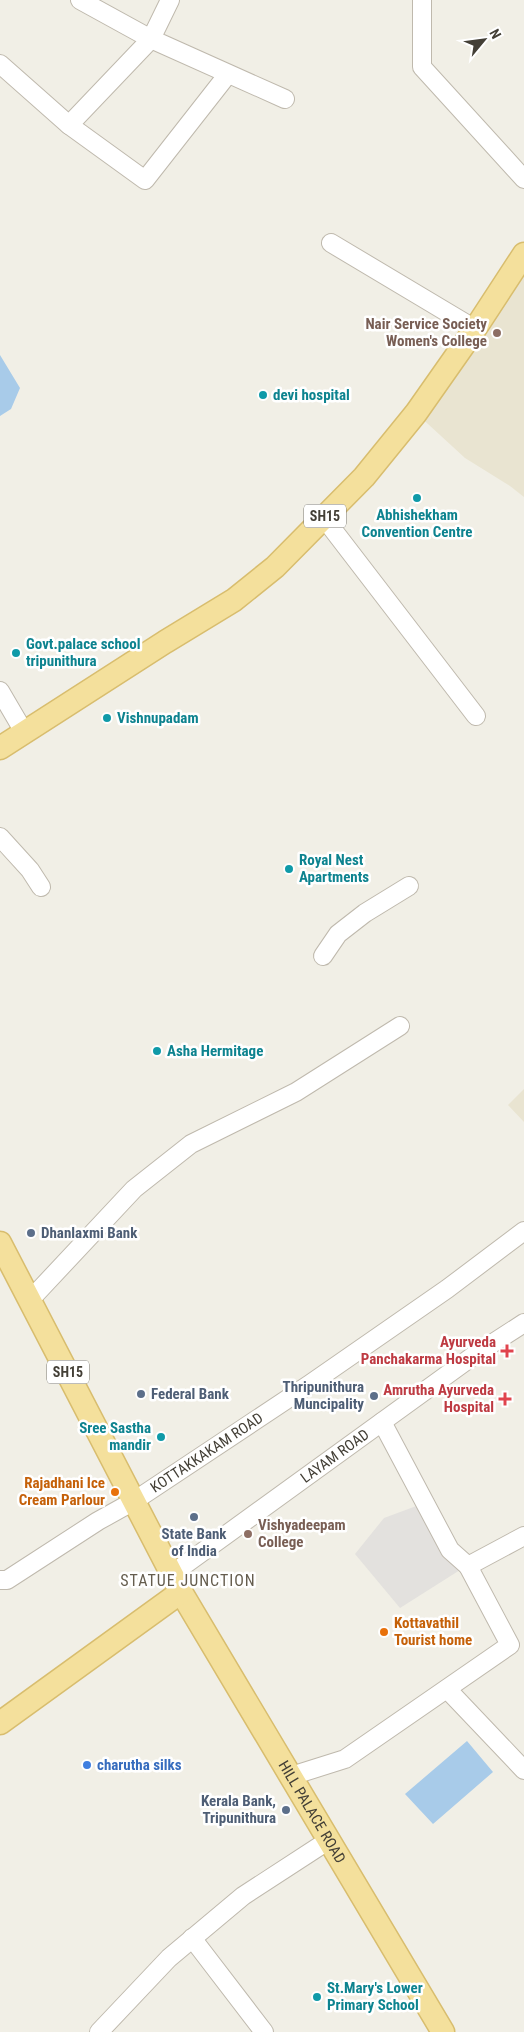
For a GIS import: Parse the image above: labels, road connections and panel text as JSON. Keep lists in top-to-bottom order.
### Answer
{
  "streets": {
    "main road": ["SH15", "HILL PALACE ROAD"],
    "street": ["KOTTAKKAKAM ROAD", "LAYAM ROAD"]
  },
  "crossings": [
    ["SH15", "KOTTAKKAKAM ROAD"],
    ["SH15", "LAYAM ROAD"],
    ["SH15", "HILL PALACE ROAD"],
    ["LAYAM ROAD", "HILL PALACE ROAD"]
  ],
  "districts": ["STATUE JUNCTION"],
  "places": {
    "other": [
      "Nair Service Society Women's College",
      "devi hospital",
      "Abhishekham Convention Centre",
      "Govt.palace school tripunithura",
      "Vishnupadam",
      "Royal Nest Apartments",
      "Asha Hermitage",
      "Dhanlaxmi Bank",
      "Federal Bank",
      "Thripunithura Muncipality",
      "Sree Sastha mandir",
      "Rajadhani Ice Cream Parlour",
      "State Bank of India",
      "Vishyadeepam College",
      "Kottavathil Tourist home",
      "charutha silks",
      "Kerala Bank, Tripunithura",
      "St.Mary's Lower Primary School"
    ],
    "health": ["Ayurveda Panchakarma Hospital", "Amrutha Ayurveda Hospital"]
  },
  "north": "top right"
}
